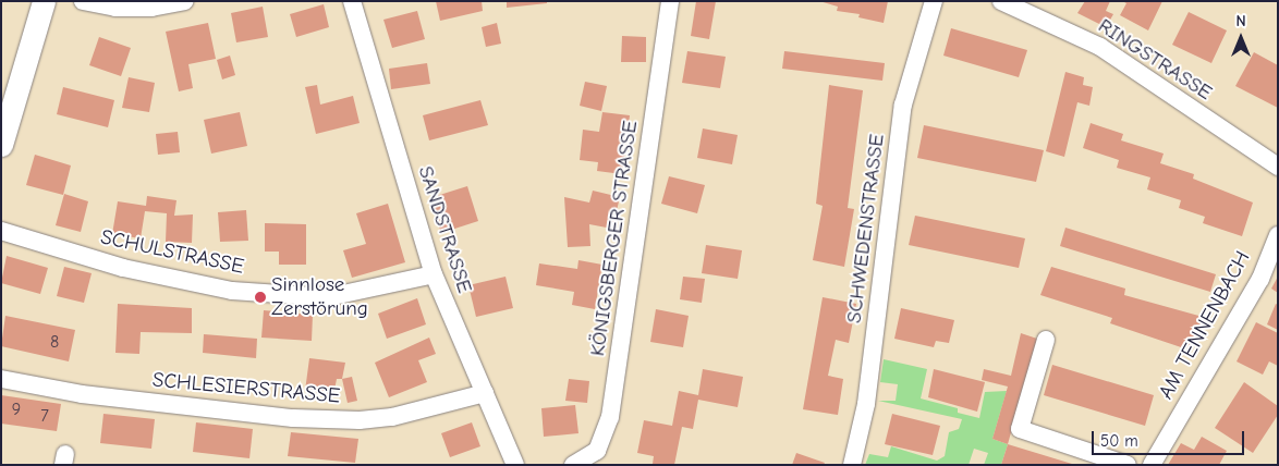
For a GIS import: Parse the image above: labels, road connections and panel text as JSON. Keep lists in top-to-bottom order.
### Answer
{
  "streets": {
    "street": [
      "RINGSTRASSE",
      "SCHWEDENSTRASSE",
      "SANDSTRASSE",
      "KÖNIGSBERGER STRASSE",
      "SCHULSTRASSE",
      "AM TENNENBACH",
      "SCHLESIERSTRASSE"
    ]
  },
  "crossings": [
    ["SANDSTRASSE", "SCHULSTRASSE"],
    ["SANDSTRASSE", "SCHLESIERSTRASSE"]
  ],
  "places": ["Sinnlose Zerstörung"],
  "house_numbers": ["8", "9", "7"],
  "scale_bar": "50 m",
  "north": "top"
}
